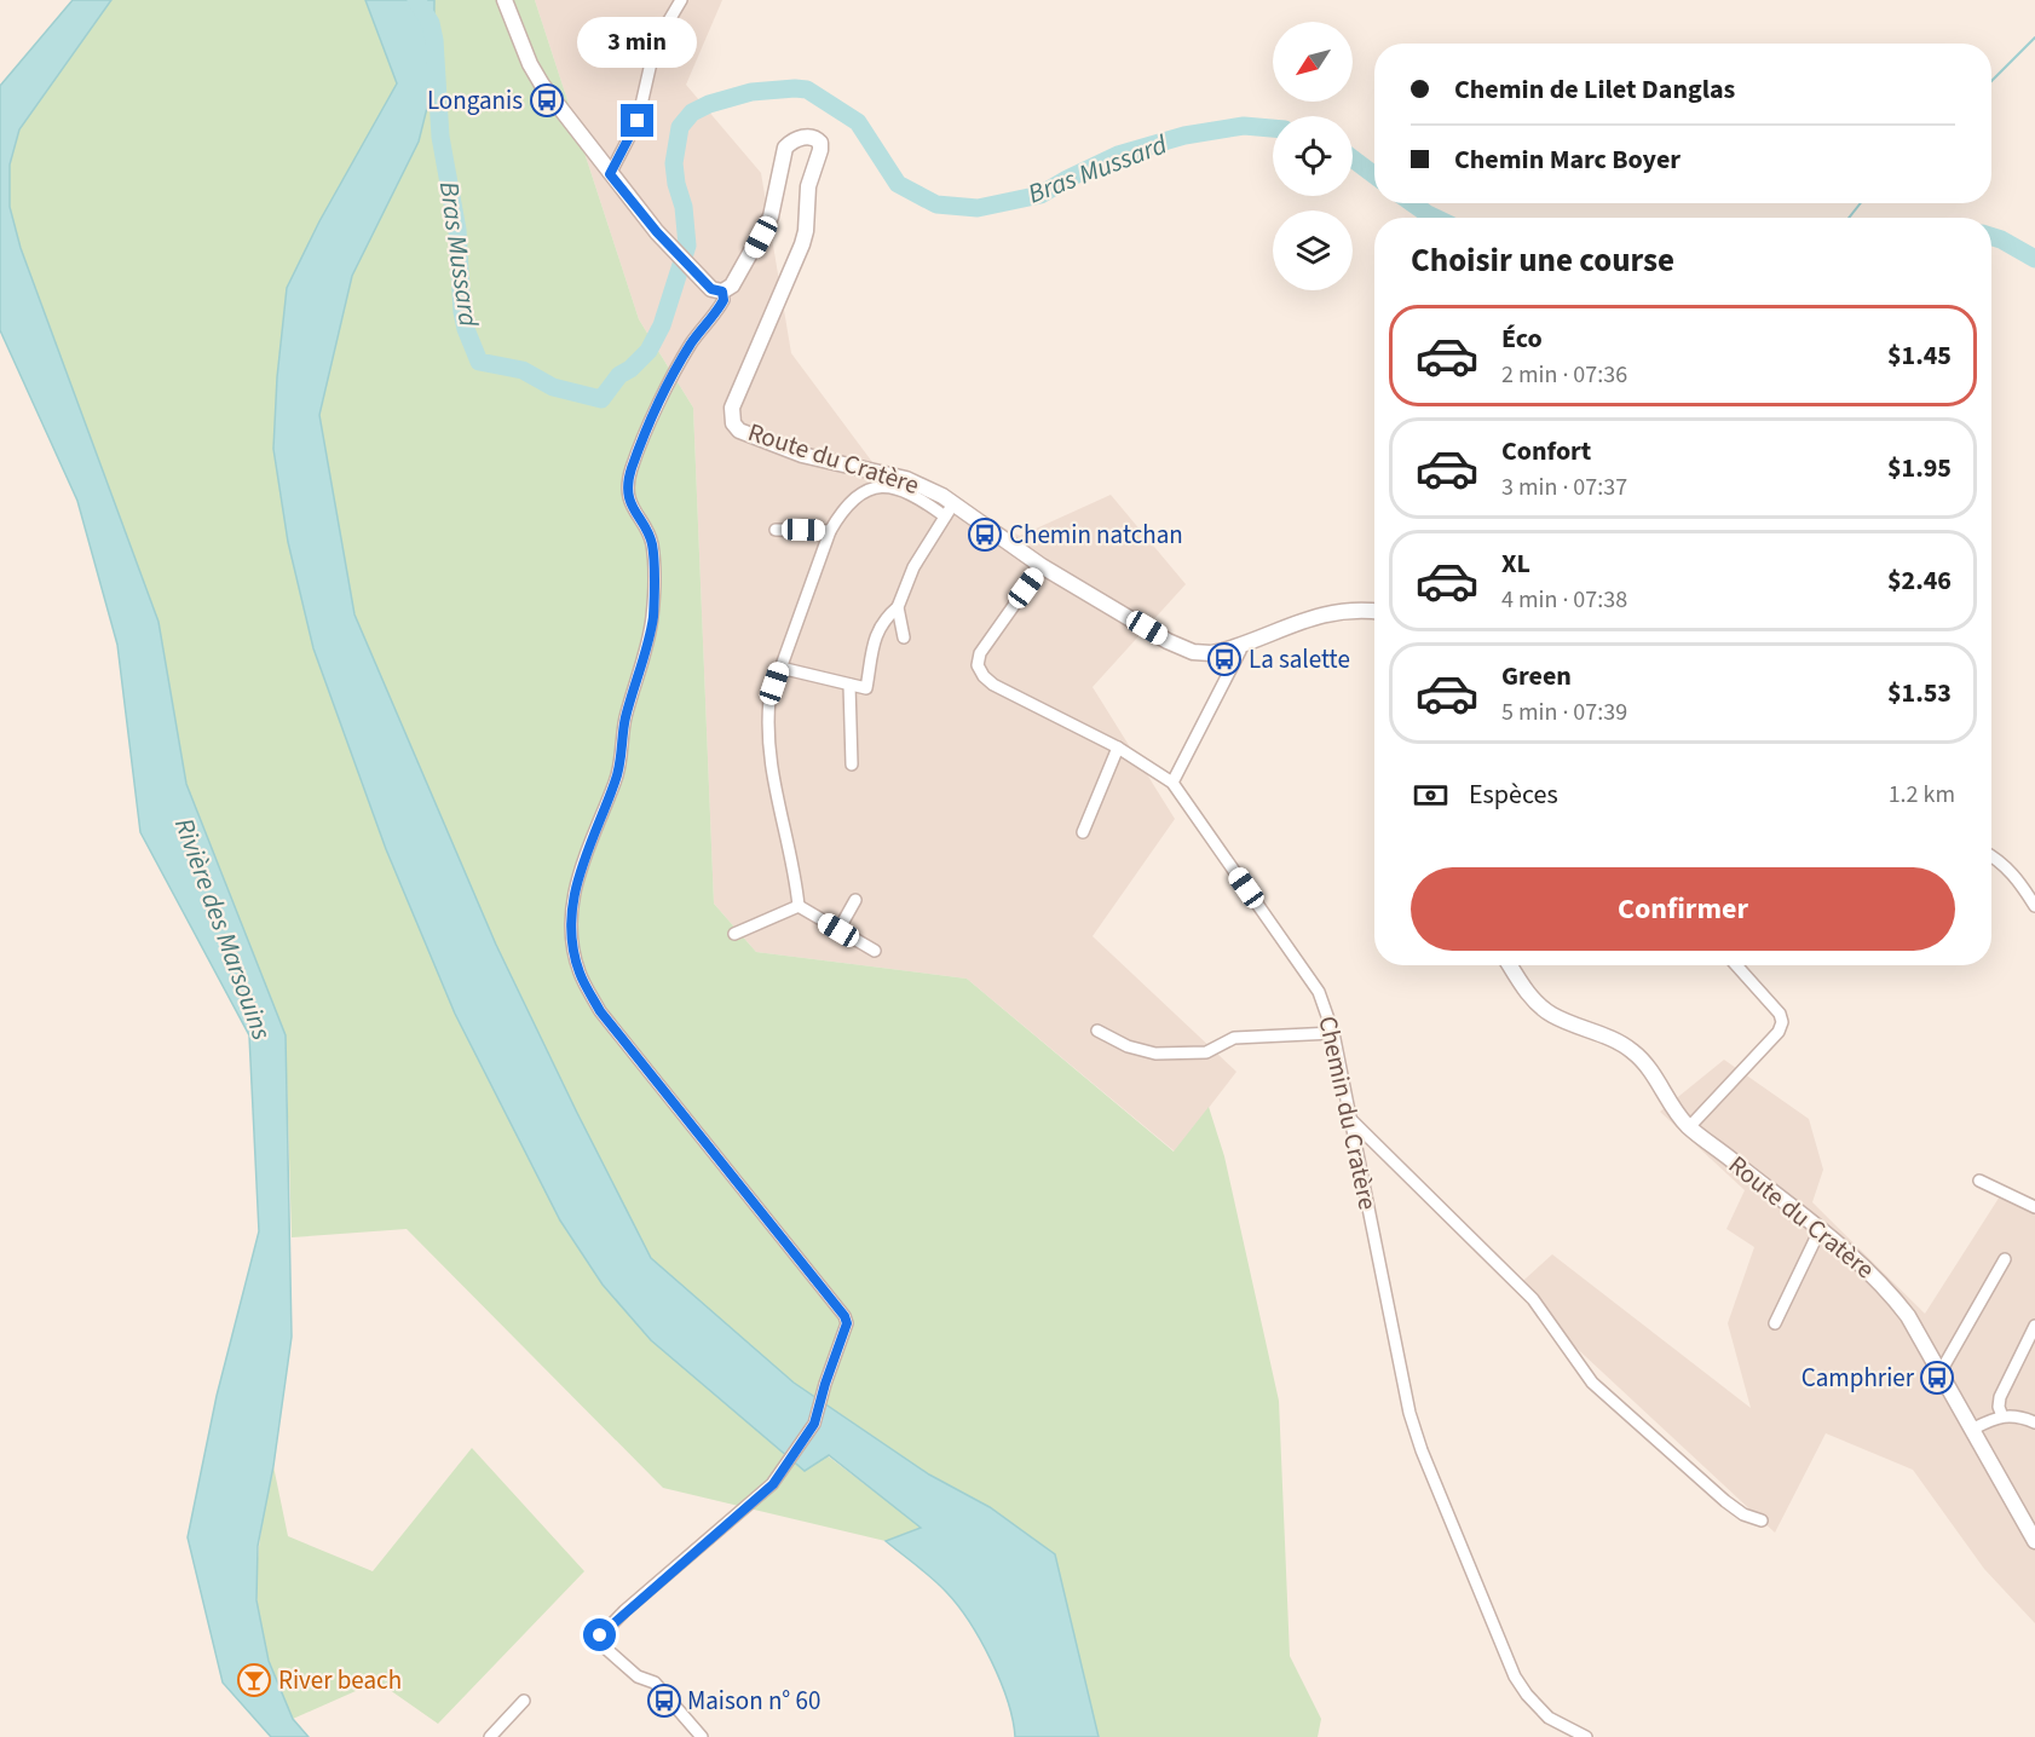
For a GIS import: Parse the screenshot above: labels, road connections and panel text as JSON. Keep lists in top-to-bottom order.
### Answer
{
  "streets": {
    "street": ["Route du Cratère", "Chemin du Cratère"]
  },
  "crossings": [
    ["Route du Cratère", "Chemin du Cratère"]
  ],
  "water": ["Bras Mussard", "Rivière des Marsouins"],
  "places": {
    "bus stop": [
      "Longanis",
      "Chemin natchan",
      "La salette",
      "Camphrier",
      "Maison n° 60"
    ],
    "bar": ["River beach"]
  },
  "north": "bottom left",
  "page": {
    "bubble": "3 min",
    "banner": ["Chemin de Lilet Danglas", "Chemin Marc Boyer"],
    "heading": "Choisir une course",
    "list": [
      {
        "name": "Éco",
        "note": "2 min · 07:36",
        "value": "$1.45"
      },
      {
        "name": "Confort",
        "note": "3 min · 07:37",
        "value": "$1.95"
      },
      {
        "name": "XL",
        "note": "4 min · 07:38",
        "value": "$2.46"
      },
      {
        "name": "Green",
        "note": "5 min · 07:39",
        "value": "$1.53"
      }
    ],
    "pay": ["Espèces", "1.2 km"],
    "buttons": "Confirmer"
  }
}
